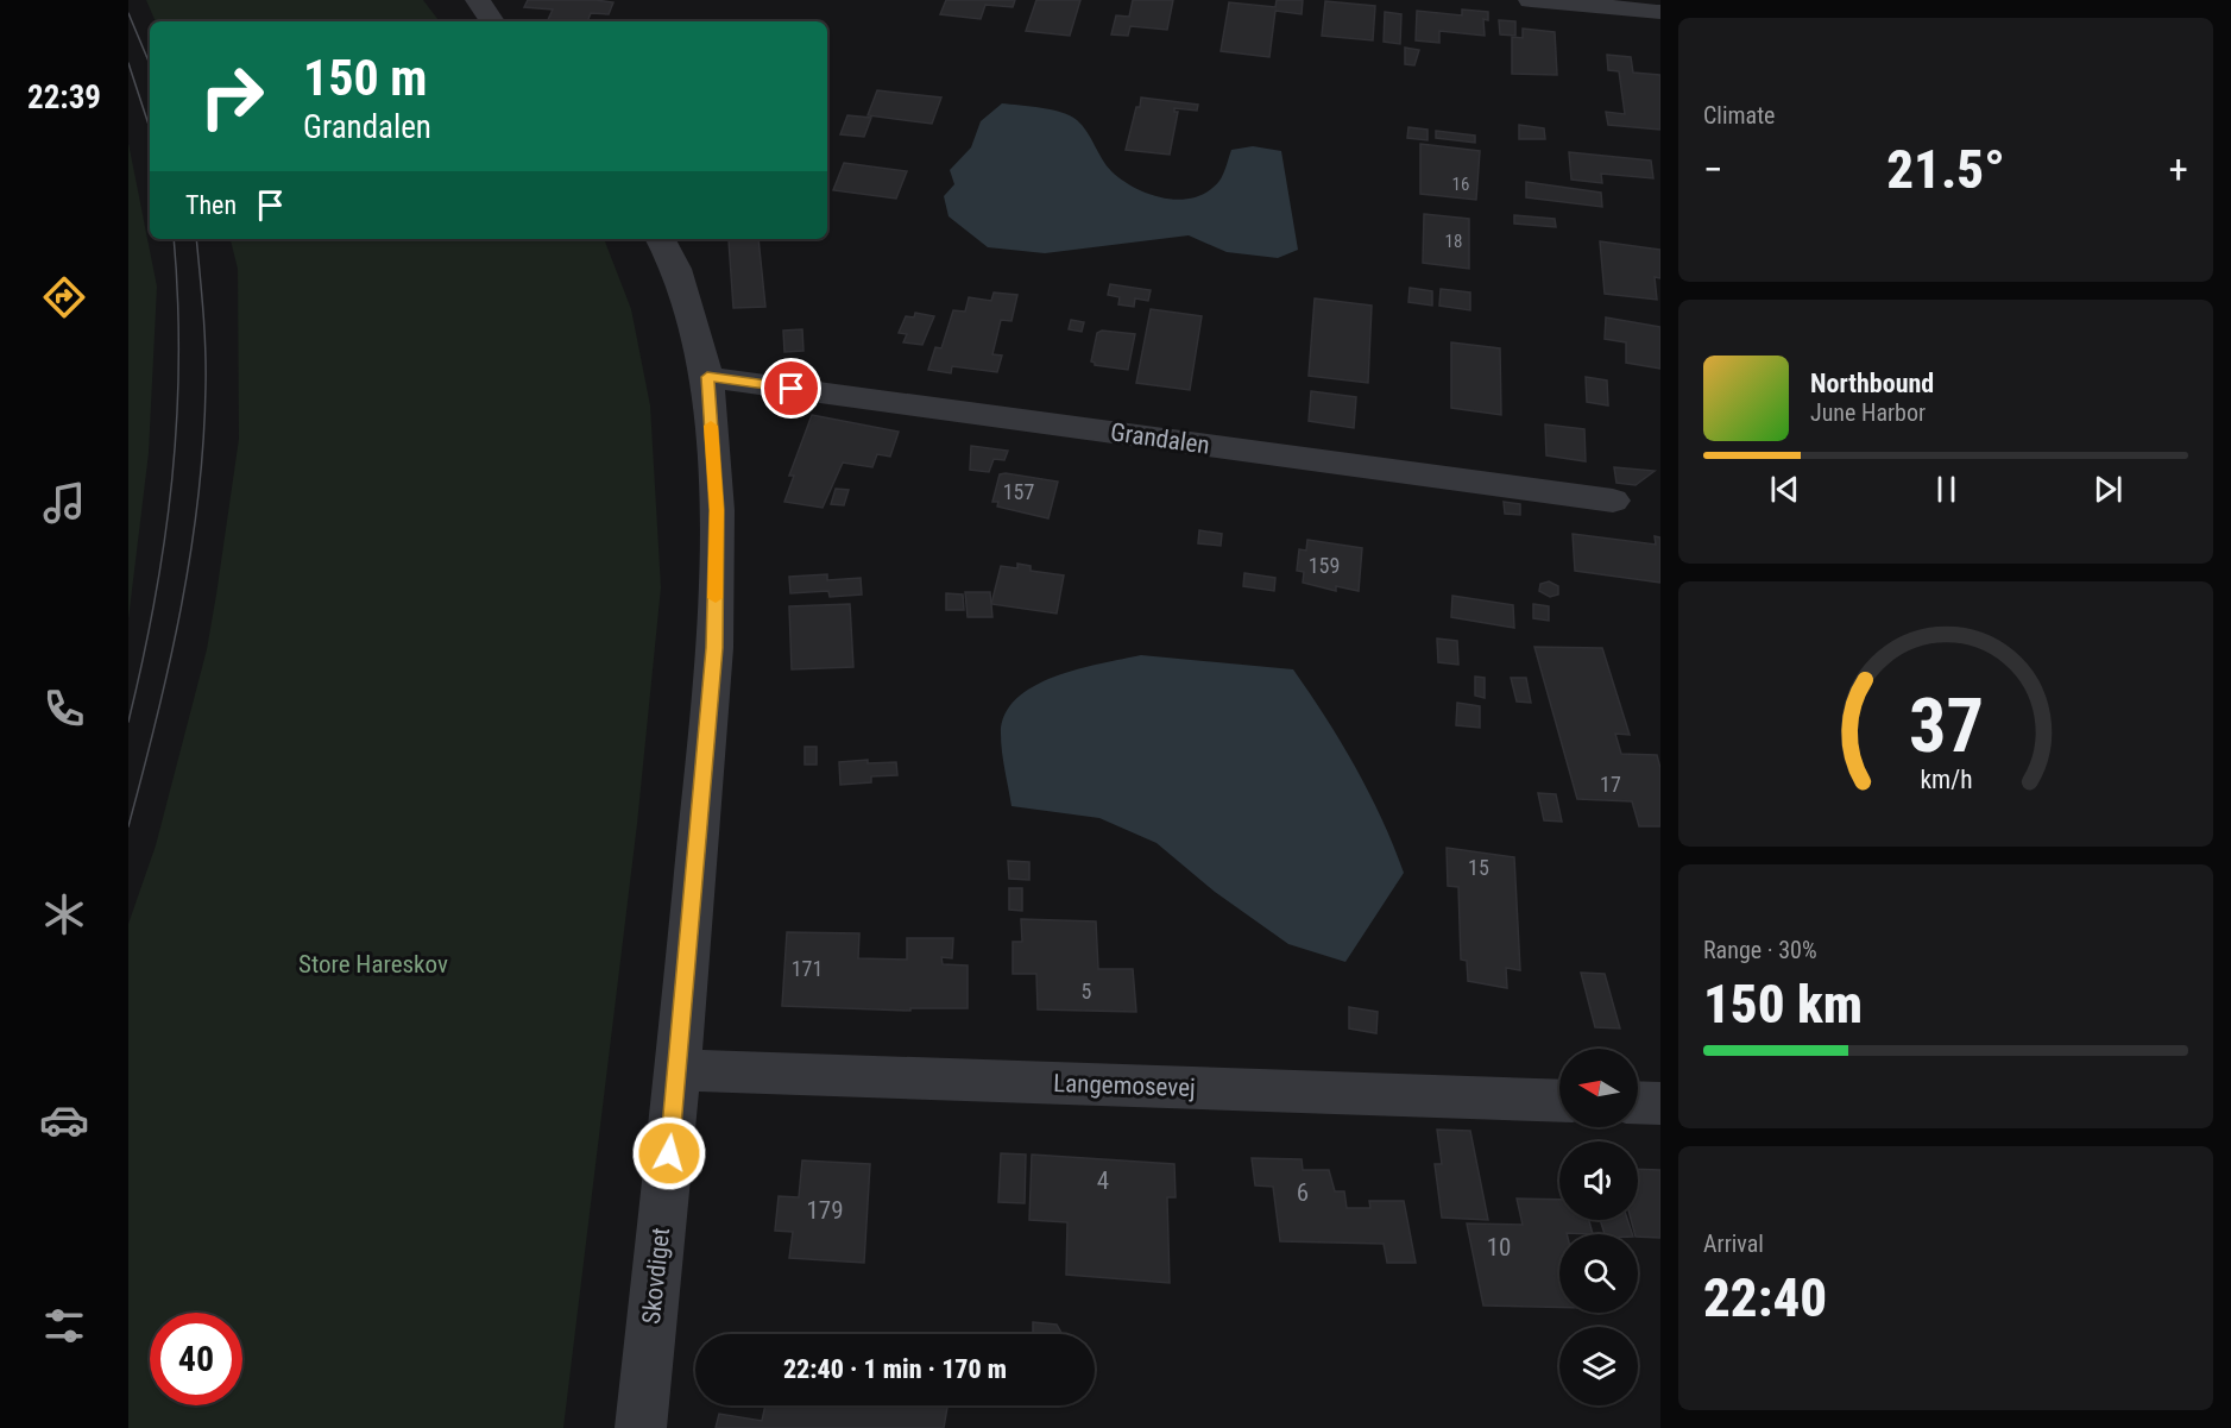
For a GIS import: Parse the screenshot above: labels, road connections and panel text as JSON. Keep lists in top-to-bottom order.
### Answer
{
  "streets": {
    "street": ["Grandalen", "Langemosevej", "Skovdiget"]
  },
  "crossings": [
    ["Grandalen", "Skovdiget"],
    ["Langemosevej", "Skovdiget"]
  ],
  "parks": ["Store Hareskov"],
  "house_numbers": [
    "16",
    "18",
    "157",
    "159",
    "17",
    "15",
    "171",
    "5",
    "4",
    "6",
    "179",
    "10"
  ],
  "north": "left",
  "page": {
    "tabs": "22:39",
    "tile": [
      "Climate",
      ["Range · 30%", "150 km"],
      ["Arrival", "22:40"]
    ],
    "turn": ["150 m", "Grandalen"],
    "heat": ["−", "21.5°", "+"],
    "then": "Then",
    "song": ["Northbound", "June Harbor"],
    "limit": "40",
    "trip": "22:40 · 1 min · 170 m",
    "gauge": ["37", "km/h"]
  }
}
